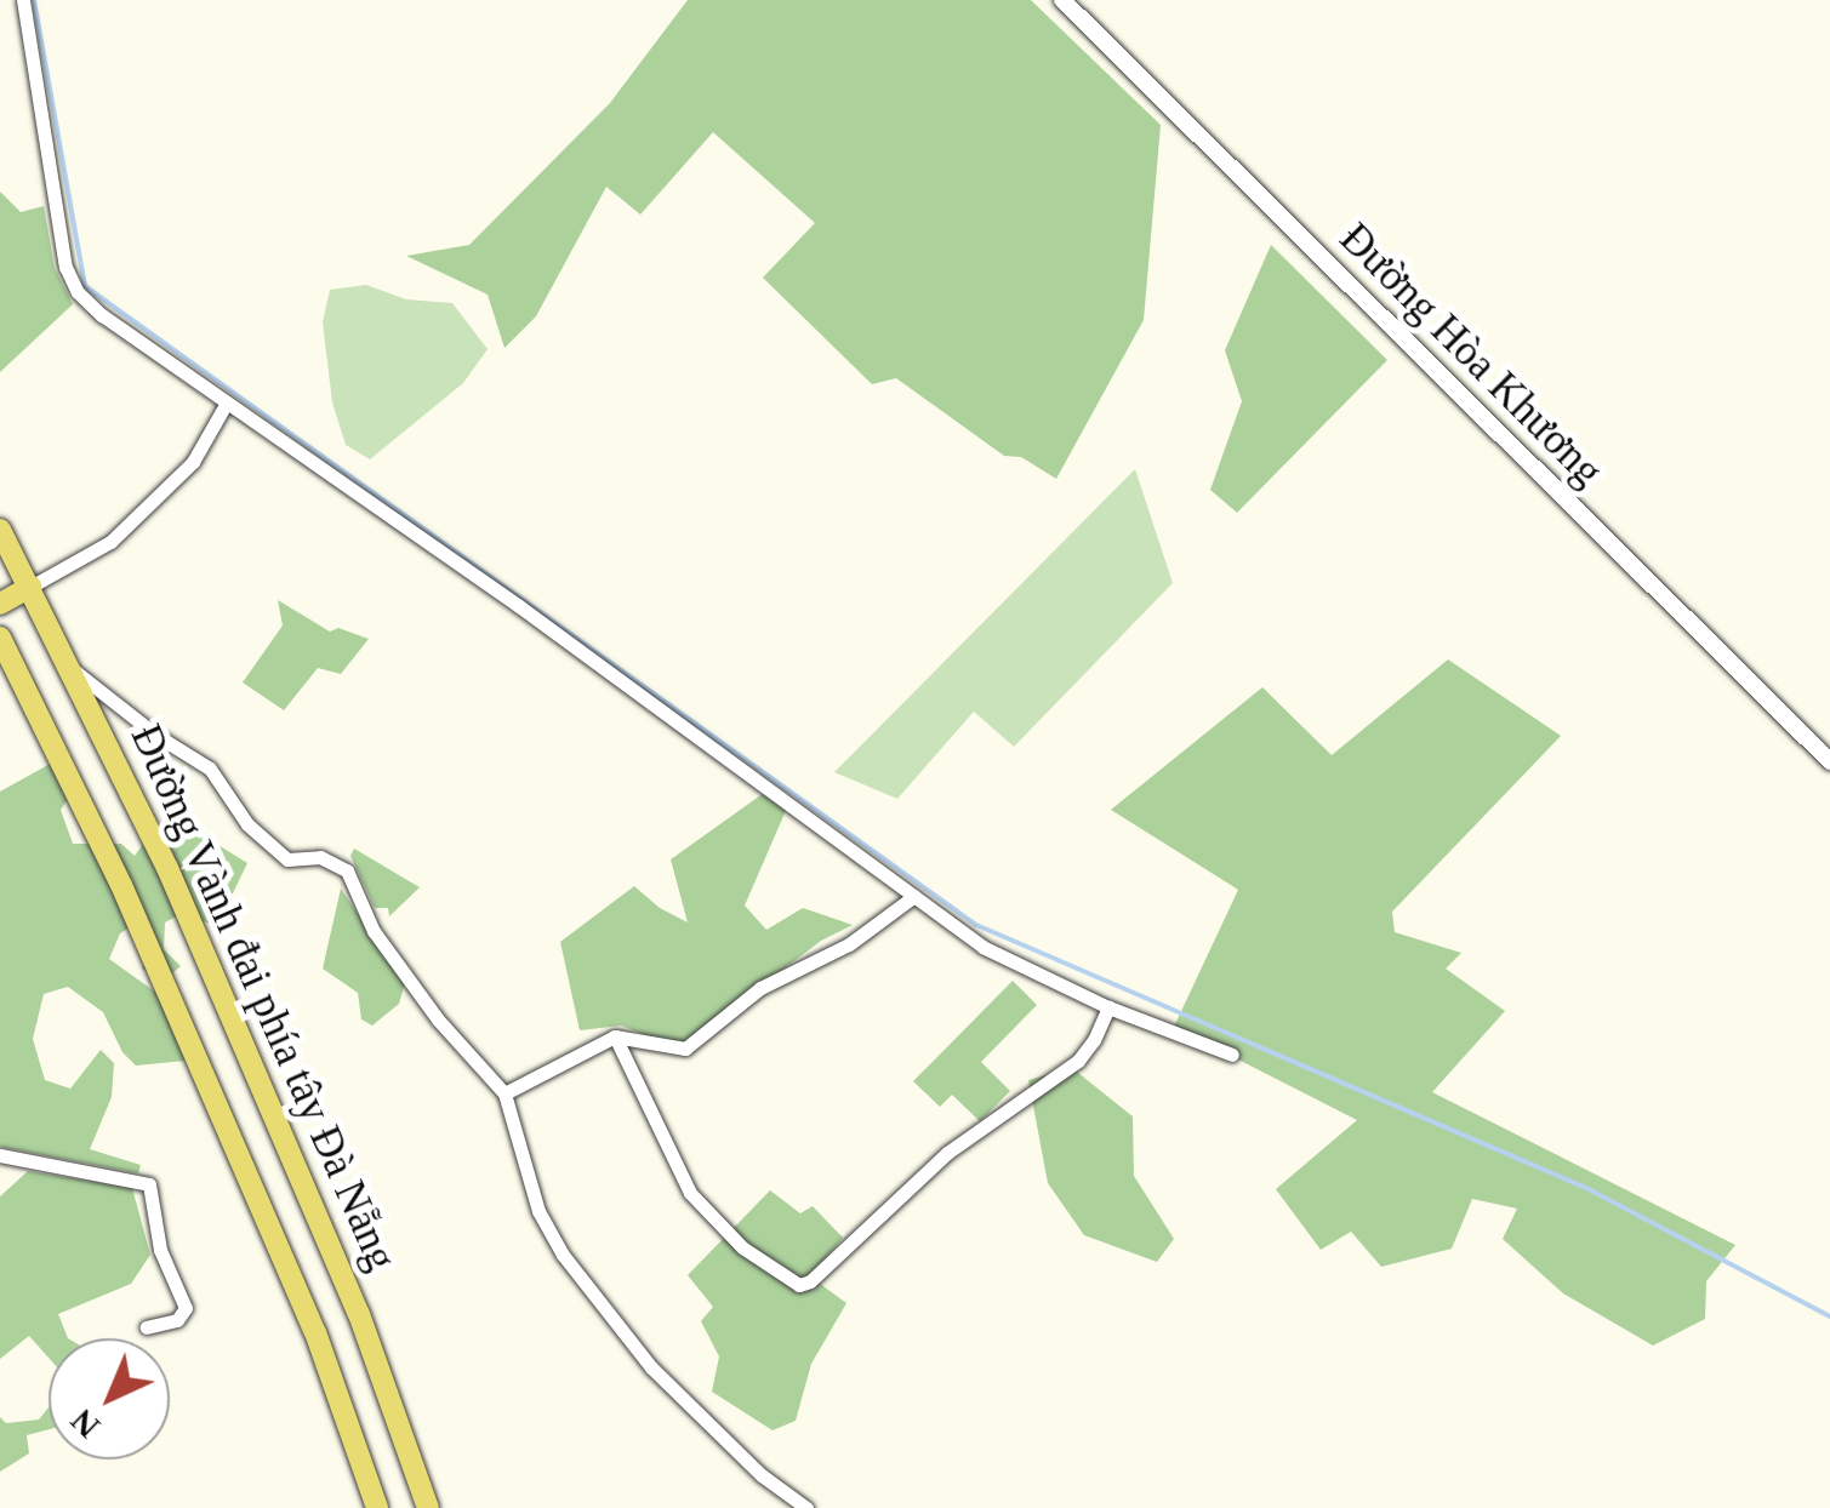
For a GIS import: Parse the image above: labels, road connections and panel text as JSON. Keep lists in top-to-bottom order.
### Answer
{
  "streets": {
    "main road": ["Đường Vành đai phía tây Đà Nẵng"],
    "street": ["Đường Hòa Khương"]
  },
  "north": "bottom left"
}
